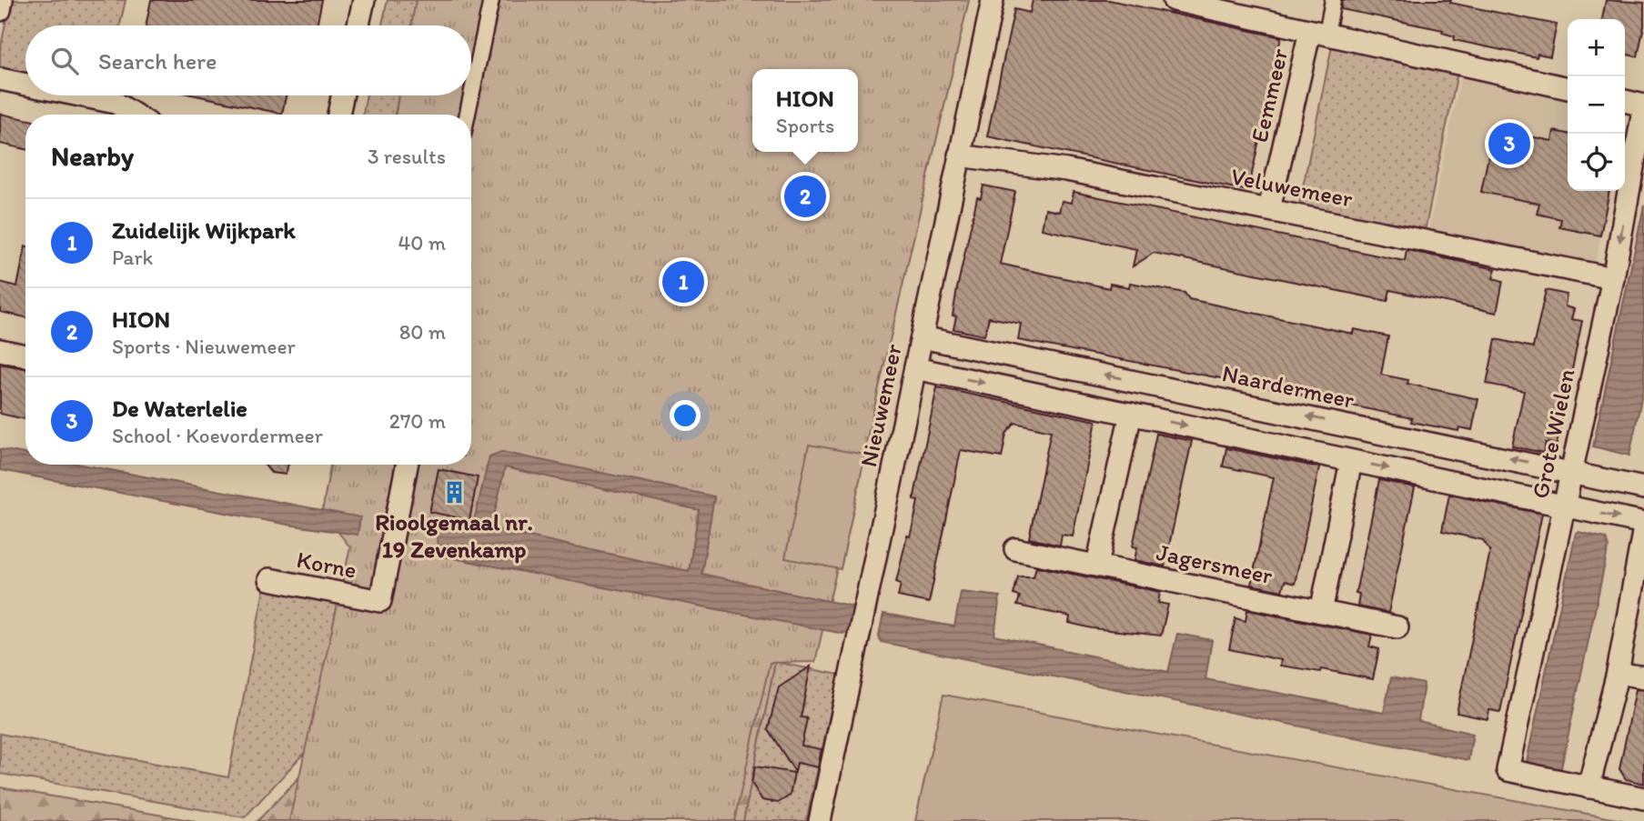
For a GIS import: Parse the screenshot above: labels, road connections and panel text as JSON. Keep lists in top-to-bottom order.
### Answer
{
  "streets": {
    "street": [
      "Eemmeer",
      "Veluwemeer",
      "Naardermeer",
      "Nieuwemeer",
      "Grote Wielen",
      "Jagersmeer",
      "Korne"
    ]
  },
  "crossings": [
    ["Eemmeer", "Veluwemeer"],
    ["Veluwemeer", "Nieuwemeer"],
    ["Veluwemeer", "Grote Wielen"],
    ["Naardermeer", "Nieuwemeer"],
    ["Naardermeer", "Grote Wielen"]
  ],
  "places": {
    "building": ["Rioolgemaal nr. 19 Zevenkamp"]
  },
  "page": {
    "map_buttons": ["+", "−"],
    "search": "Search here",
    "popup": ["HION", "Sports"],
    "heading": ["Nearby", "3 results"],
    "pins": ["3", "2", "1"],
    "list": [
      {
        "mark": "1",
        "name": "Zuidelijk Wijkpark",
        "note": "Park",
        "value": "40 m"
      },
      {
        "mark": "2",
        "name": "HION",
        "note": "Sports · Nieuwemeer",
        "value": "80 m"
      },
      {
        "mark": "3",
        "name": "De Waterlelie",
        "note": "School · Koevordermeer",
        "value": "270 m"
      }
    ]
  }
}
